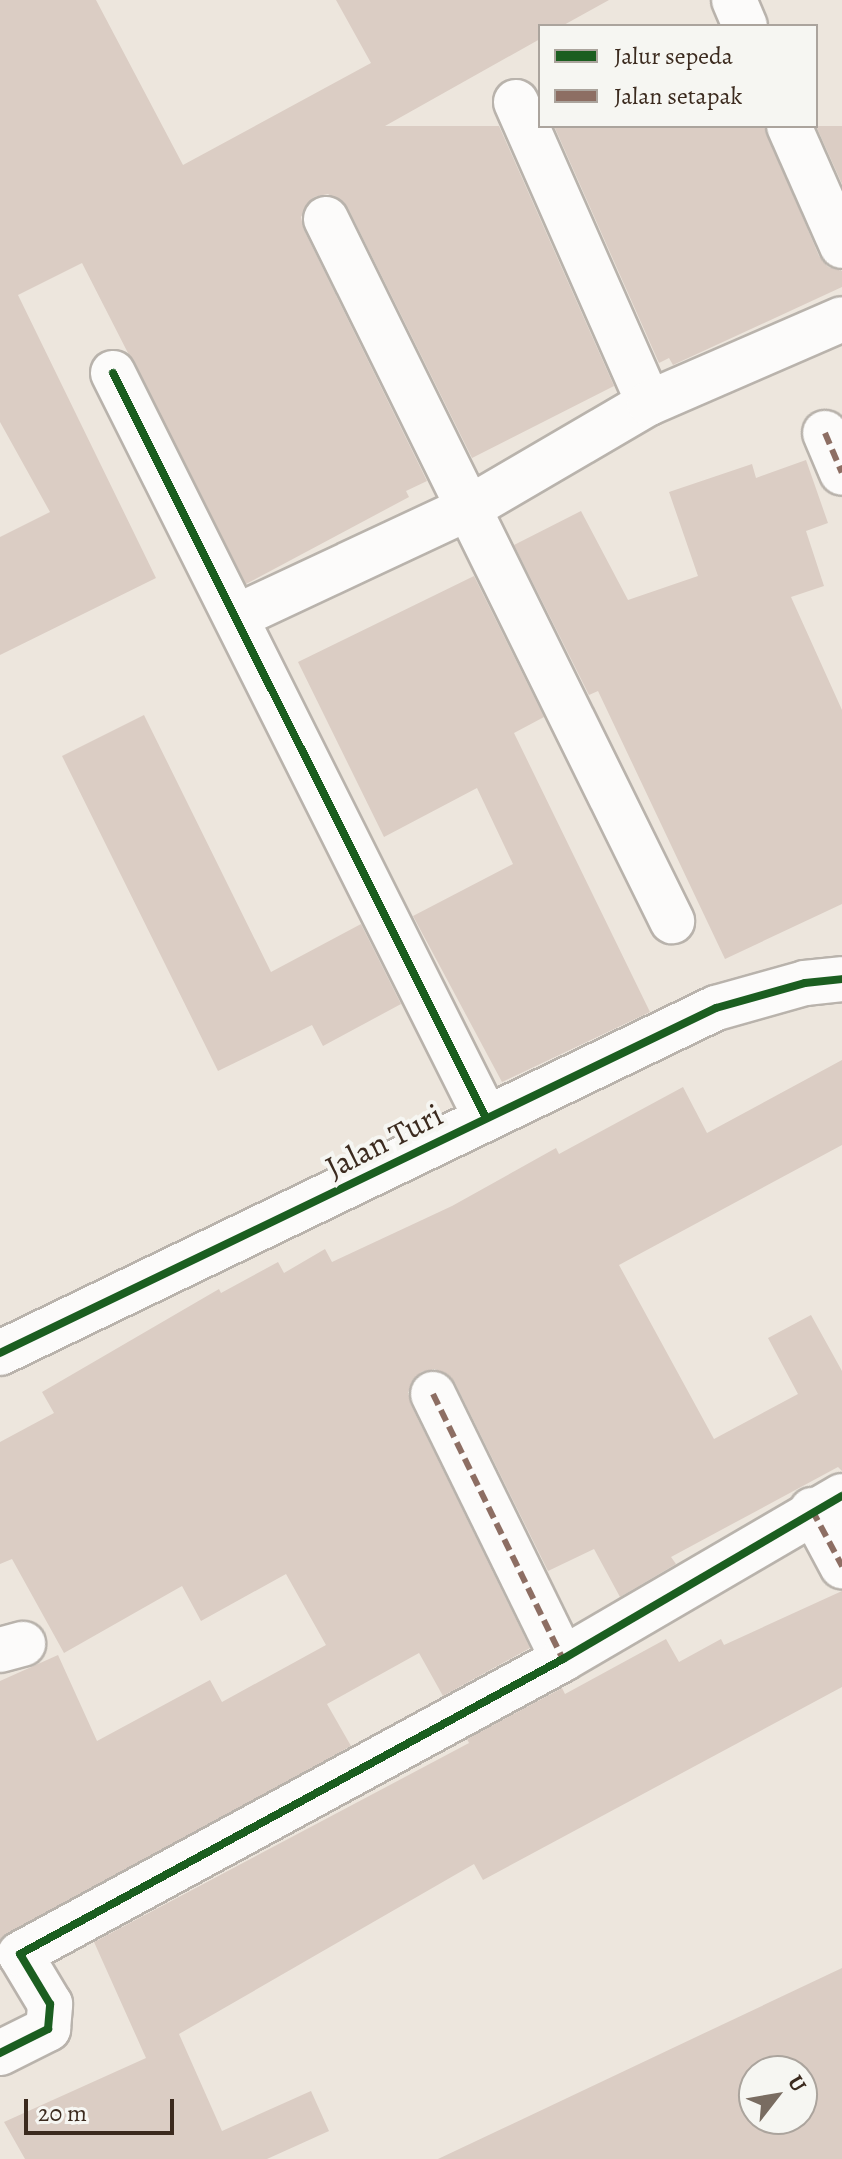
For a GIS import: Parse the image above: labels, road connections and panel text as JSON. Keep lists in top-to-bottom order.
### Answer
{
  "streets": {
    "street": ["Jalan Turi"]
  },
  "legend": ["Jalur sepeda", "Jalan setapak"],
  "scale_bar": "20 m",
  "north": "top right"
}
